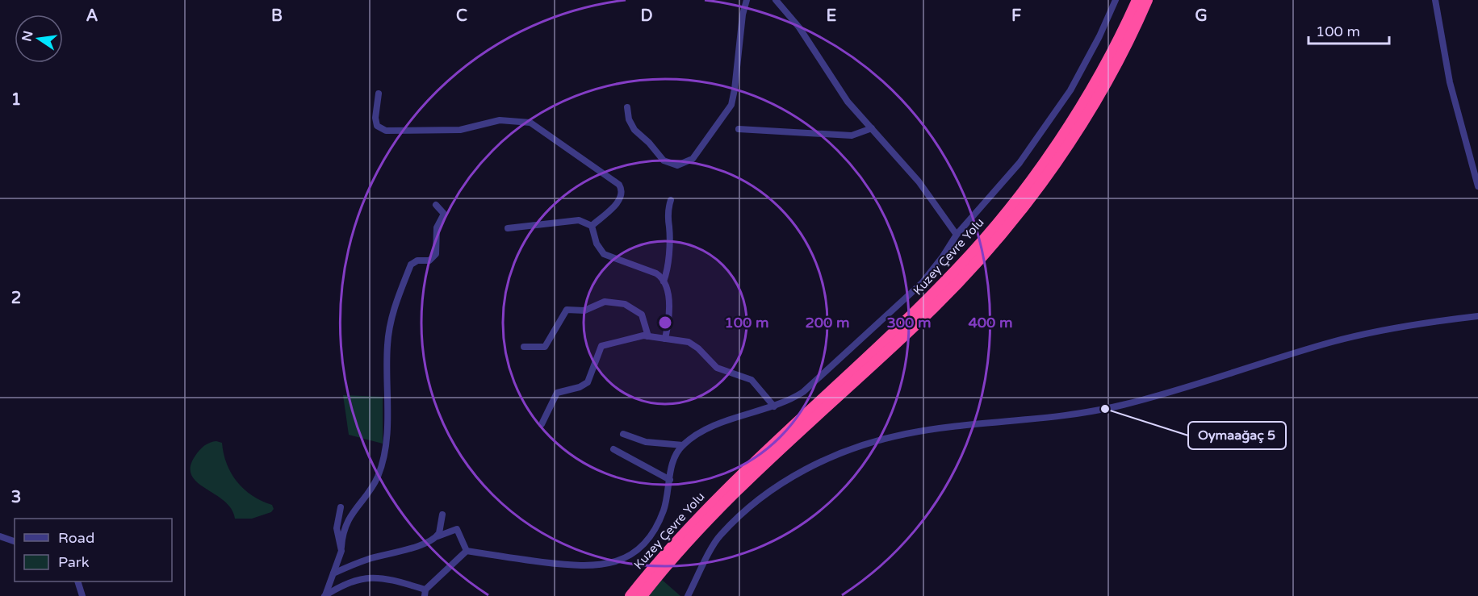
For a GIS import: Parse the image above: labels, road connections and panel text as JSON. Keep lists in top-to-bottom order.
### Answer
{
  "streets": {
    "highway": ["Kuzey Çevre Yolu"]
  },
  "places": ["Oymaağaç 5"],
  "legend": ["Road", "Park"],
  "scale_bar": "100 m",
  "north": "left",
  "grid": {
    "columns": [
      "A",
      "B",
      "C",
      "D",
      "E",
      "F",
      "G"
    ],
    "rows": ["1", "2", "3"]
  },
  "rings": [
    "100 m",
    "200 m",
    "300 m",
    "400 m"
  ]
}
